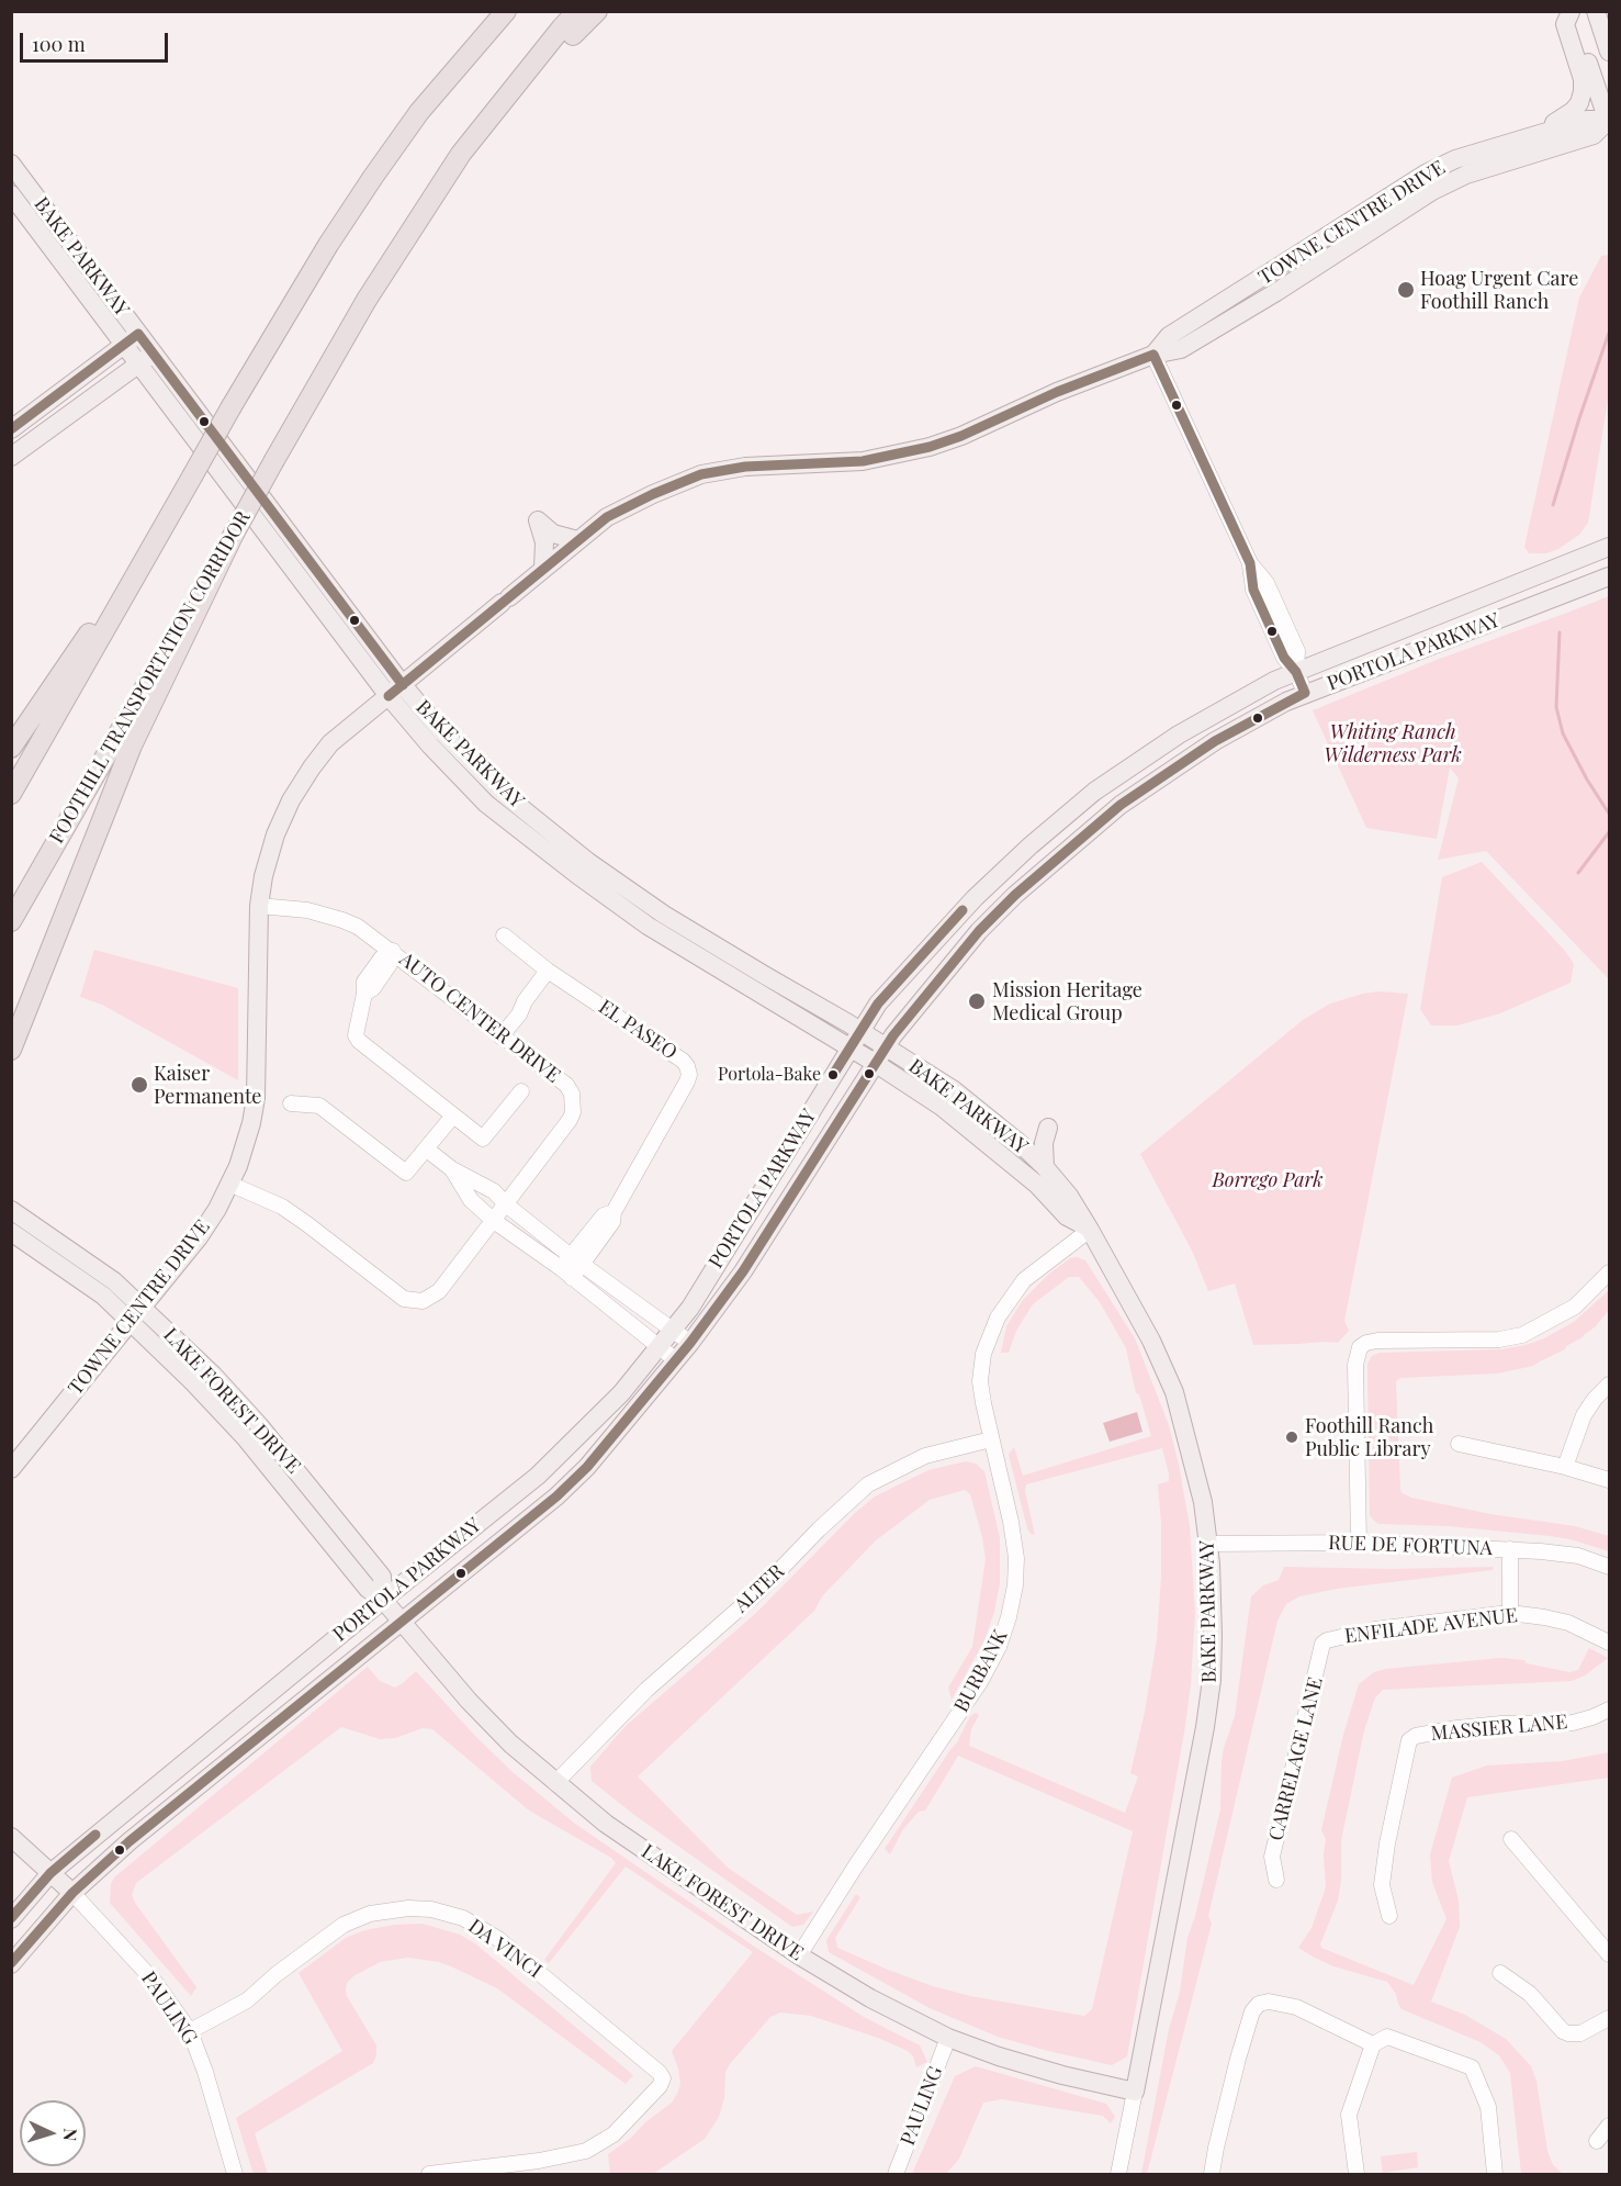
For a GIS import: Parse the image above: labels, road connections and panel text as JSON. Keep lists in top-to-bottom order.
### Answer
{
  "streets": {
    "highway": ["FOOTHILL TRANSPORTATION CORRIDOR"],
    "main road": [
      "TOWNE CENTRE DRIVE",
      "BAKE PARKWAY",
      "PORTOLA PARKWAY",
      "LAKE FOREST DRIVE",
      "PAULING"
    ],
    "street": [
      "AUTO CENTER DRIVE",
      "EL PASEO",
      "RUE DE FORTUNA",
      "ALTER",
      "ENFILADE AVENUE",
      "BURBANK",
      "MASSIER LANE",
      "CARRELAGE LANE",
      "DA VINCI"
    ]
  },
  "crossings": [
    ["TOWNE CENTRE DRIVE", "BAKE PARKWAY"],
    ["TOWNE CENTRE DRIVE", "AUTO CENTER DRIVE"],
    ["TOWNE CENTRE DRIVE", "LAKE FOREST DRIVE"],
    ["BAKE PARKWAY", "PORTOLA PARKWAY"],
    ["BAKE PARKWAY", "LAKE FOREST DRIVE"],
    ["BAKE PARKWAY", "RUE DE FORTUNA"],
    ["BAKE PARKWAY", "BURBANK"],
    ["PORTOLA PARKWAY", "LAKE FOREST DRIVE"],
    ["PORTOLA PARKWAY", "PAULING"],
    ["LAKE FOREST DRIVE", "ALTER"],
    ["LAKE FOREST DRIVE", "BURBANK"],
    ["LAKE FOREST DRIVE", "PAULING"],
    ["ALTER", "BURBANK"],
    ["ENFILADE AVENUE", "CARRELAGE LANE"],
    ["DA VINCI", "PAULING"]
  ],
  "parks": ["Whiting Ranch Wilderness Park", "Borrego Park"],
  "places": [
    "Hoag Urgent Care Foothill Ranch",
    "Mission Heritage Medical Group",
    "Portola-Bake",
    "Kaiser Permanente",
    "Foothill Ranch Public Library"
  ],
  "scale_bar": "100 m",
  "north": "right"
}
